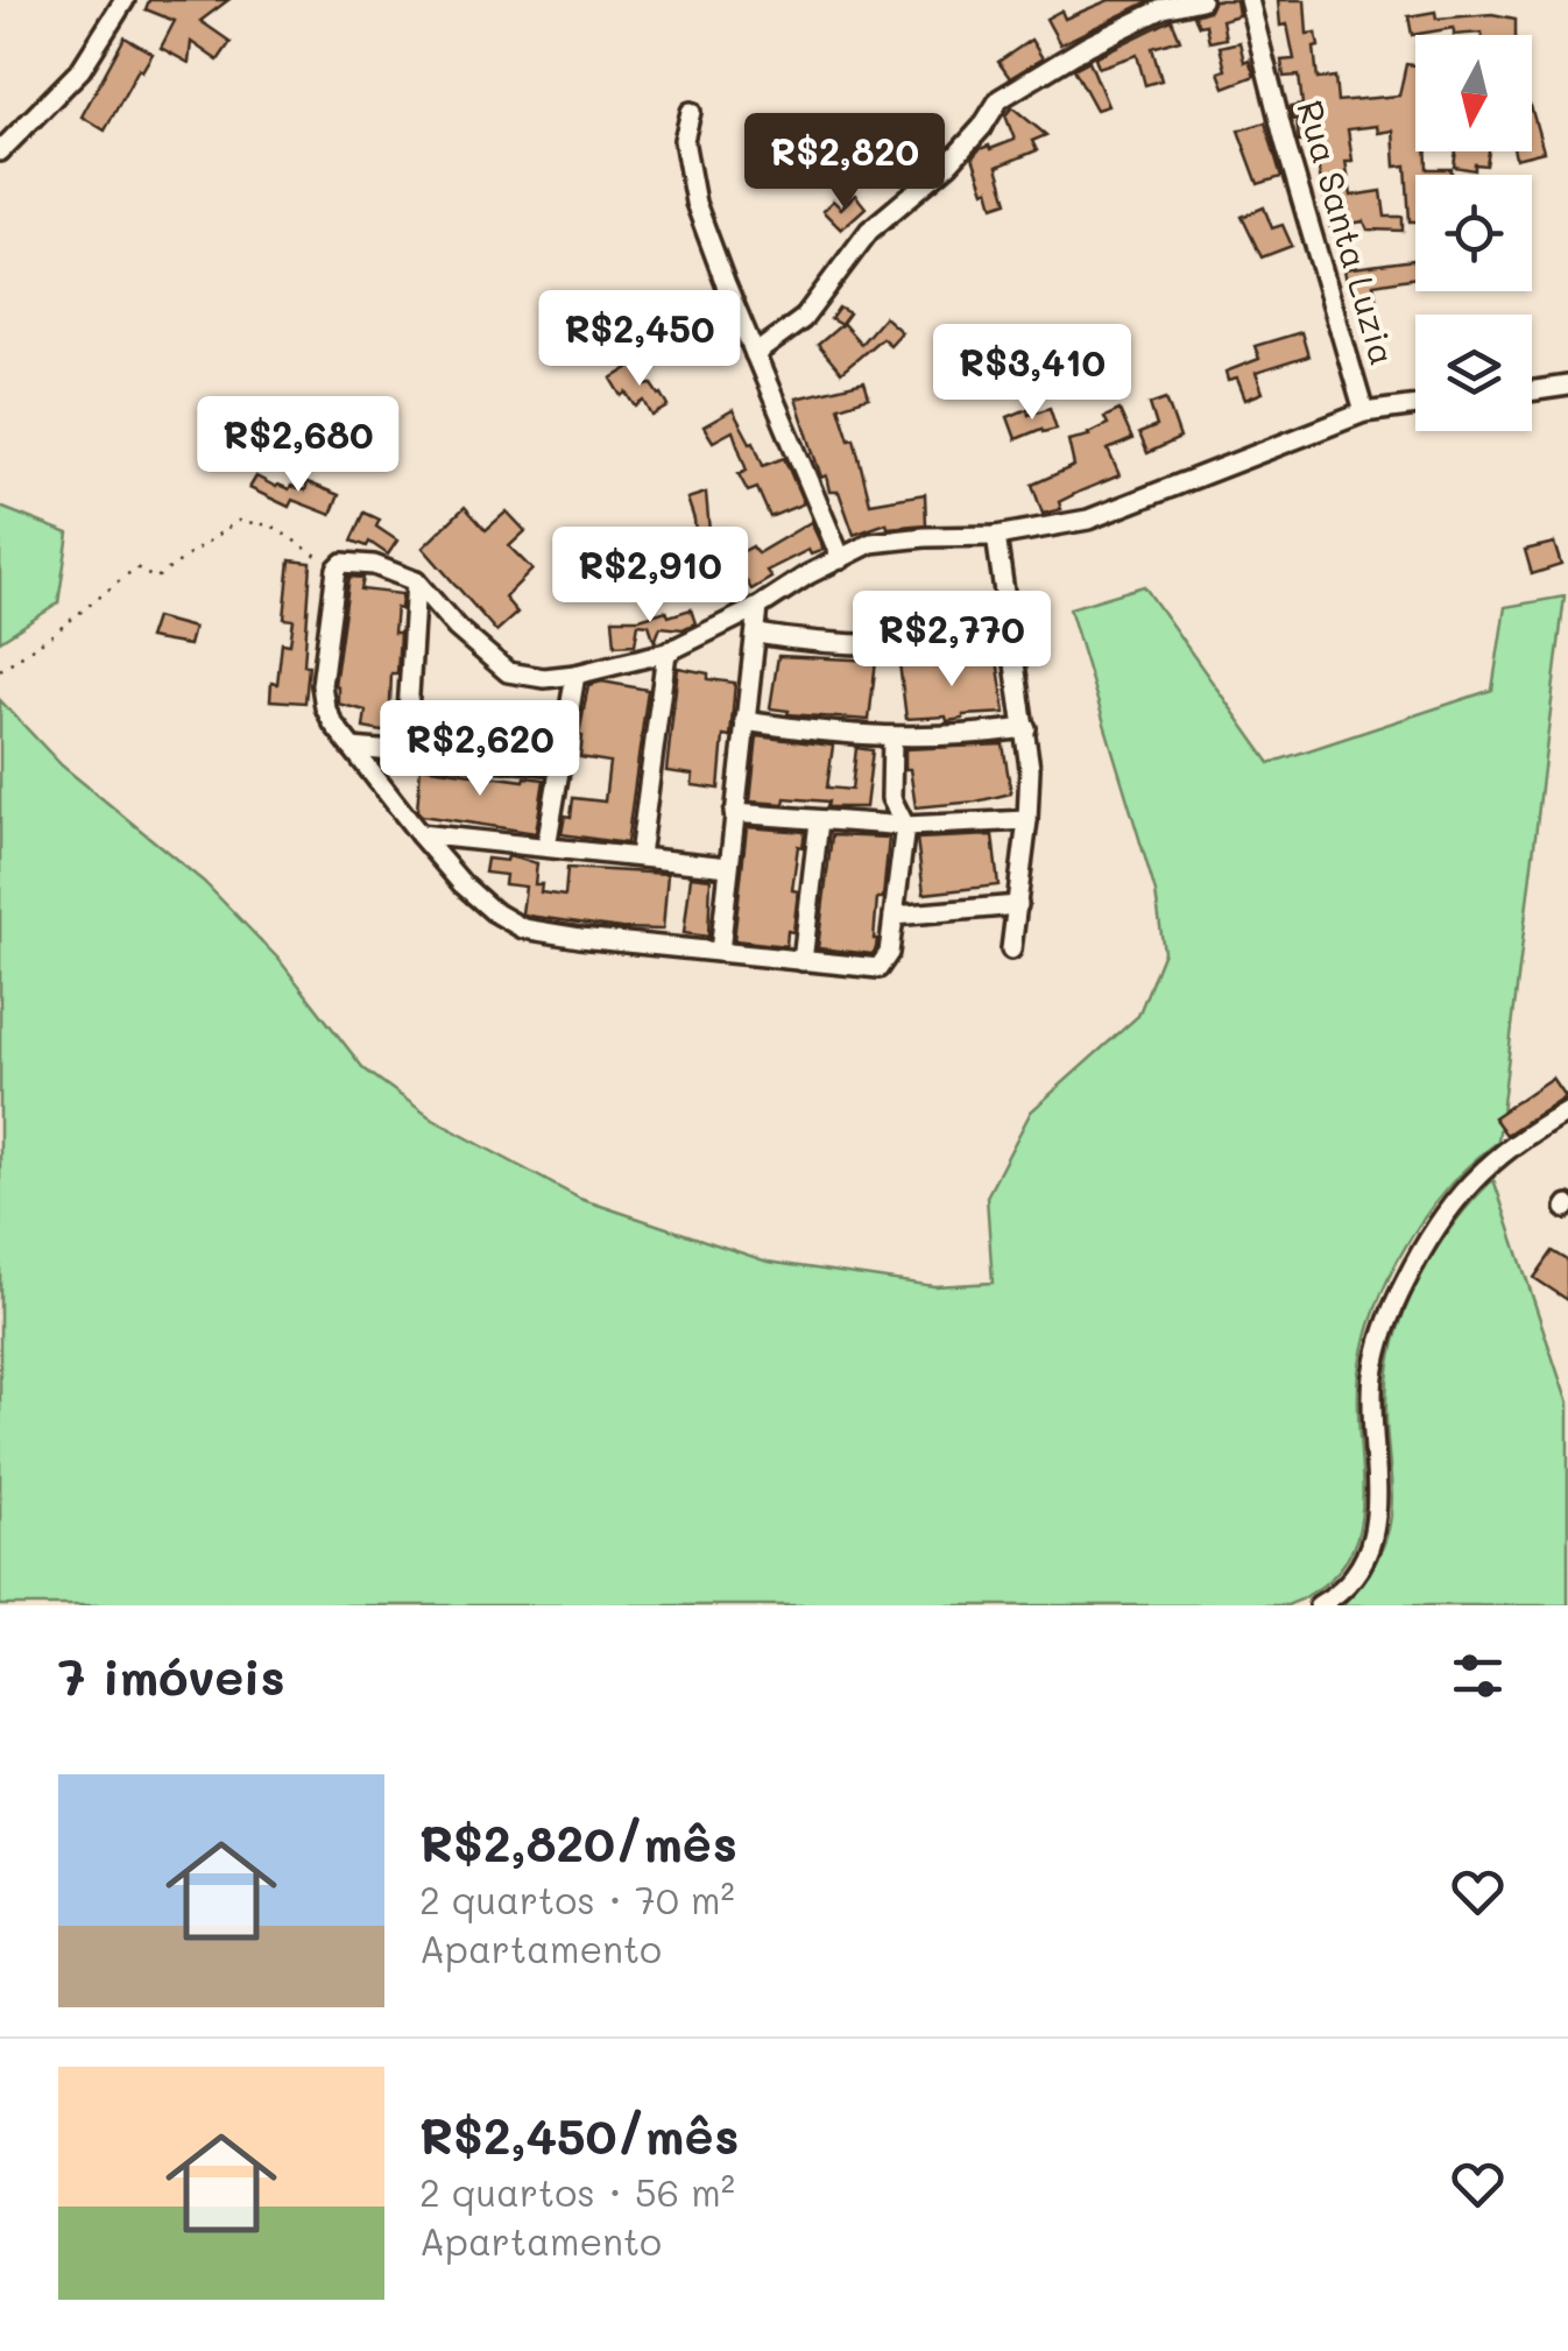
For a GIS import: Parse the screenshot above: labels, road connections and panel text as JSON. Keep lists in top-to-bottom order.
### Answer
{
  "streets": {
    "street": ["Rua Santa Luzia"]
  },
  "north": "bottom",
  "page": {
    "price": [
      "R$2,820",
      "R$2,450",
      "R$3,410",
      "R$2,680",
      "R$2,910",
      "R$2,770",
      "R$2,620"
    ],
    "heading": "7 imóveis",
    "list": [
      {
        "name": "R$2,820/mês",
        "note": "2 quartos · 70 m² · Apartamento"
      },
      {
        "name": "R$2,450/mês",
        "note": "2 quartos · 56 m² · Apartamento"
      }
    ]
  }
}
